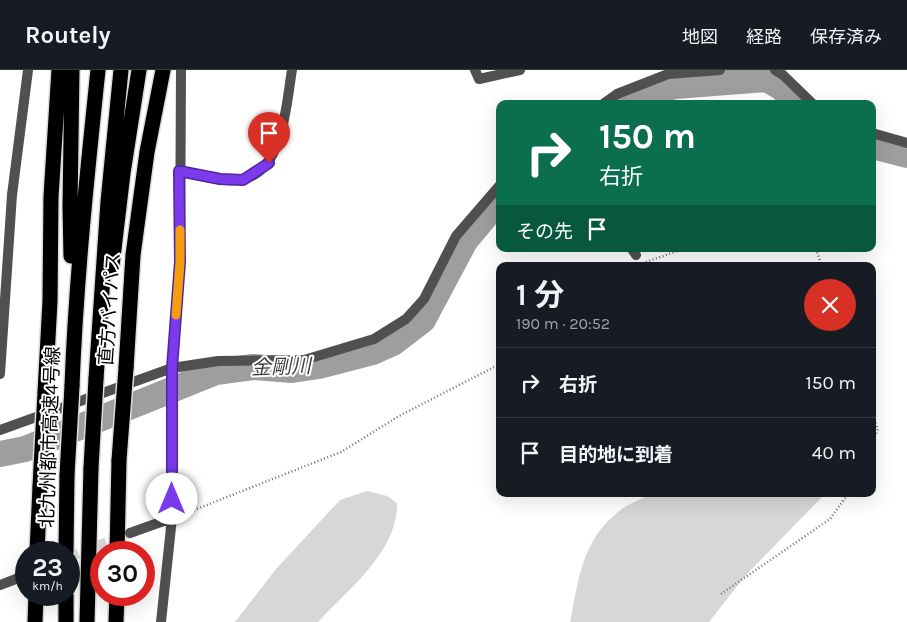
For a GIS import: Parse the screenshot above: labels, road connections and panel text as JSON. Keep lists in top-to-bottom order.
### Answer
{
  "streets": {
    "highway": ["直方バイパス", "北九州都市高速4号線"]
  },
  "water": ["金剛川"],
  "page": {
    "header": "Routely",
    "nav": ["地図", "経路", "保存済み"],
    "turn": ["150 m", "右折"],
    "then": "その先",
    "heading": ["1 分", "190 m · 20:52"],
    "list": [
      {
        "name": "右折",
        "value": "150 m"
      },
      {
        "name": "目的地に到着",
        "value": "40 m"
      }
    ],
    "speed": "23 km/h",
    "limit": "30"
  }
}
